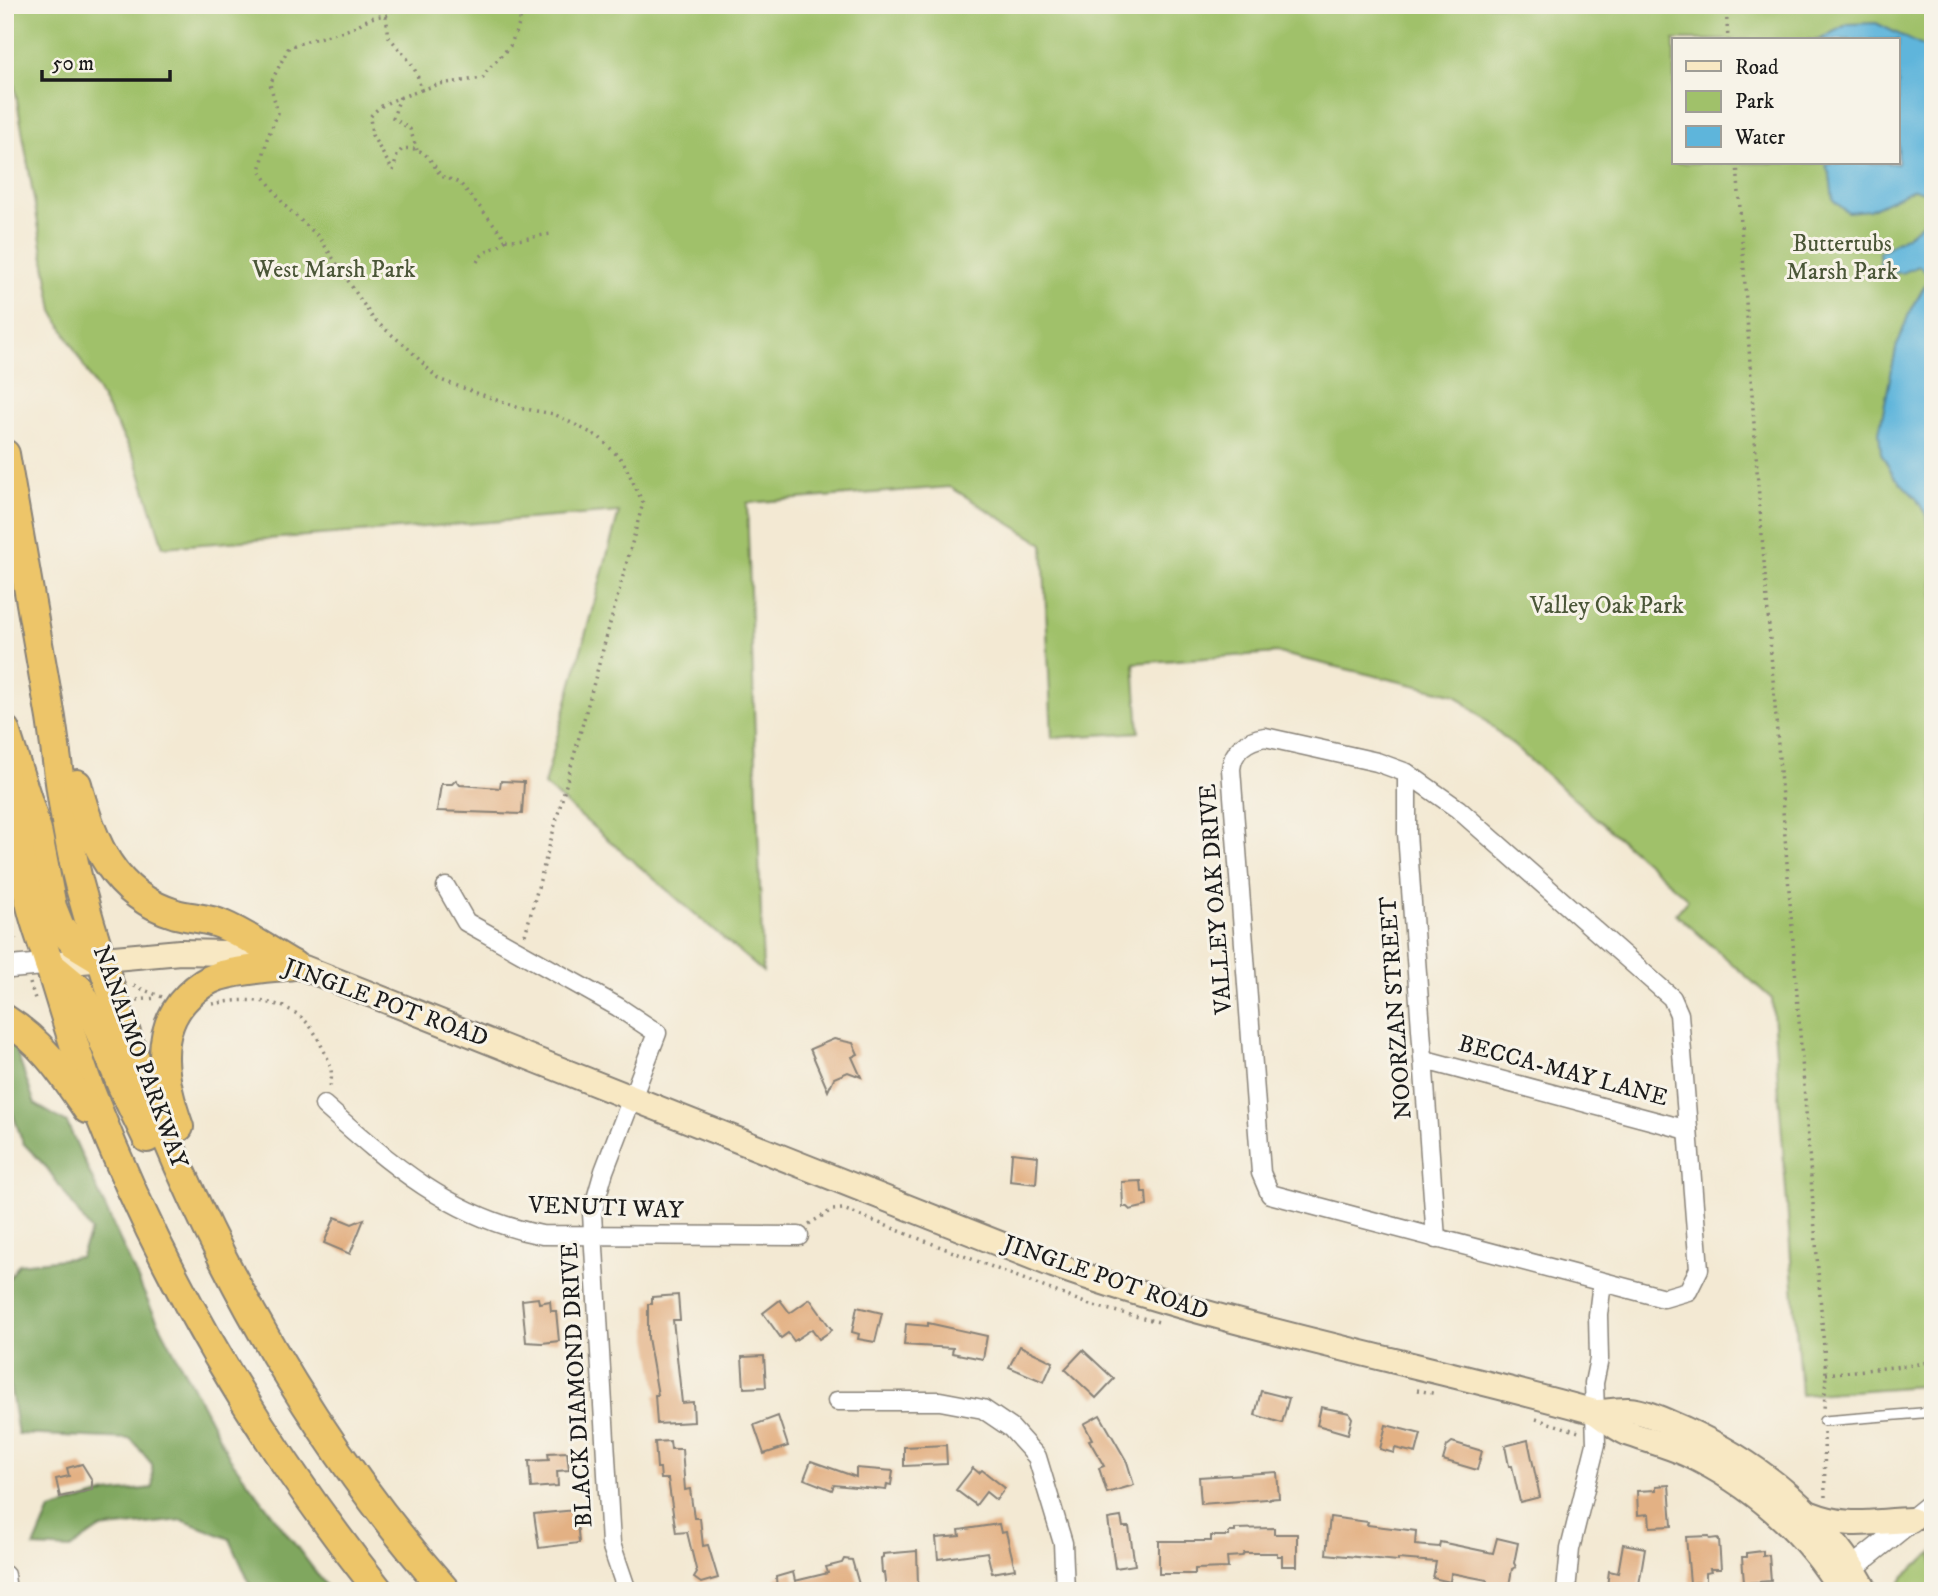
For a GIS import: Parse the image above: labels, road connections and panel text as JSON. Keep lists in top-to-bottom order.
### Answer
{
  "streets": {
    "highway": ["NANAIMO PARKWAY"],
    "main road": ["JINGLE POT ROAD"],
    "street": [
      "VALLEY OAK DRIVE",
      "NOORZAN STREET",
      "BECCA-MAY LANE",
      "VENUTI WAY",
      "BLACK DIAMOND DRIVE"
    ]
  },
  "crossings": [
    ["VALLEY OAK DRIVE", "NOORZAN STREET"],
    ["VALLEY OAK DRIVE", "BECCA-MAY LANE"],
    ["JINGLE POT ROAD", "NANAIMO PARKWAY"],
    ["JINGLE POT ROAD", "BLACK DIAMOND DRIVE"],
    ["NOORZAN STREET", "BECCA-MAY LANE"],
    ["VENUTI WAY", "BLACK DIAMOND DRIVE"]
  ],
  "parks": ["Buttertubs Marsh Park", "West Marsh Park", "Valley Oak Park"],
  "legend": ["Road", "Park", "Water"],
  "scale_bar": "50 m"
}
